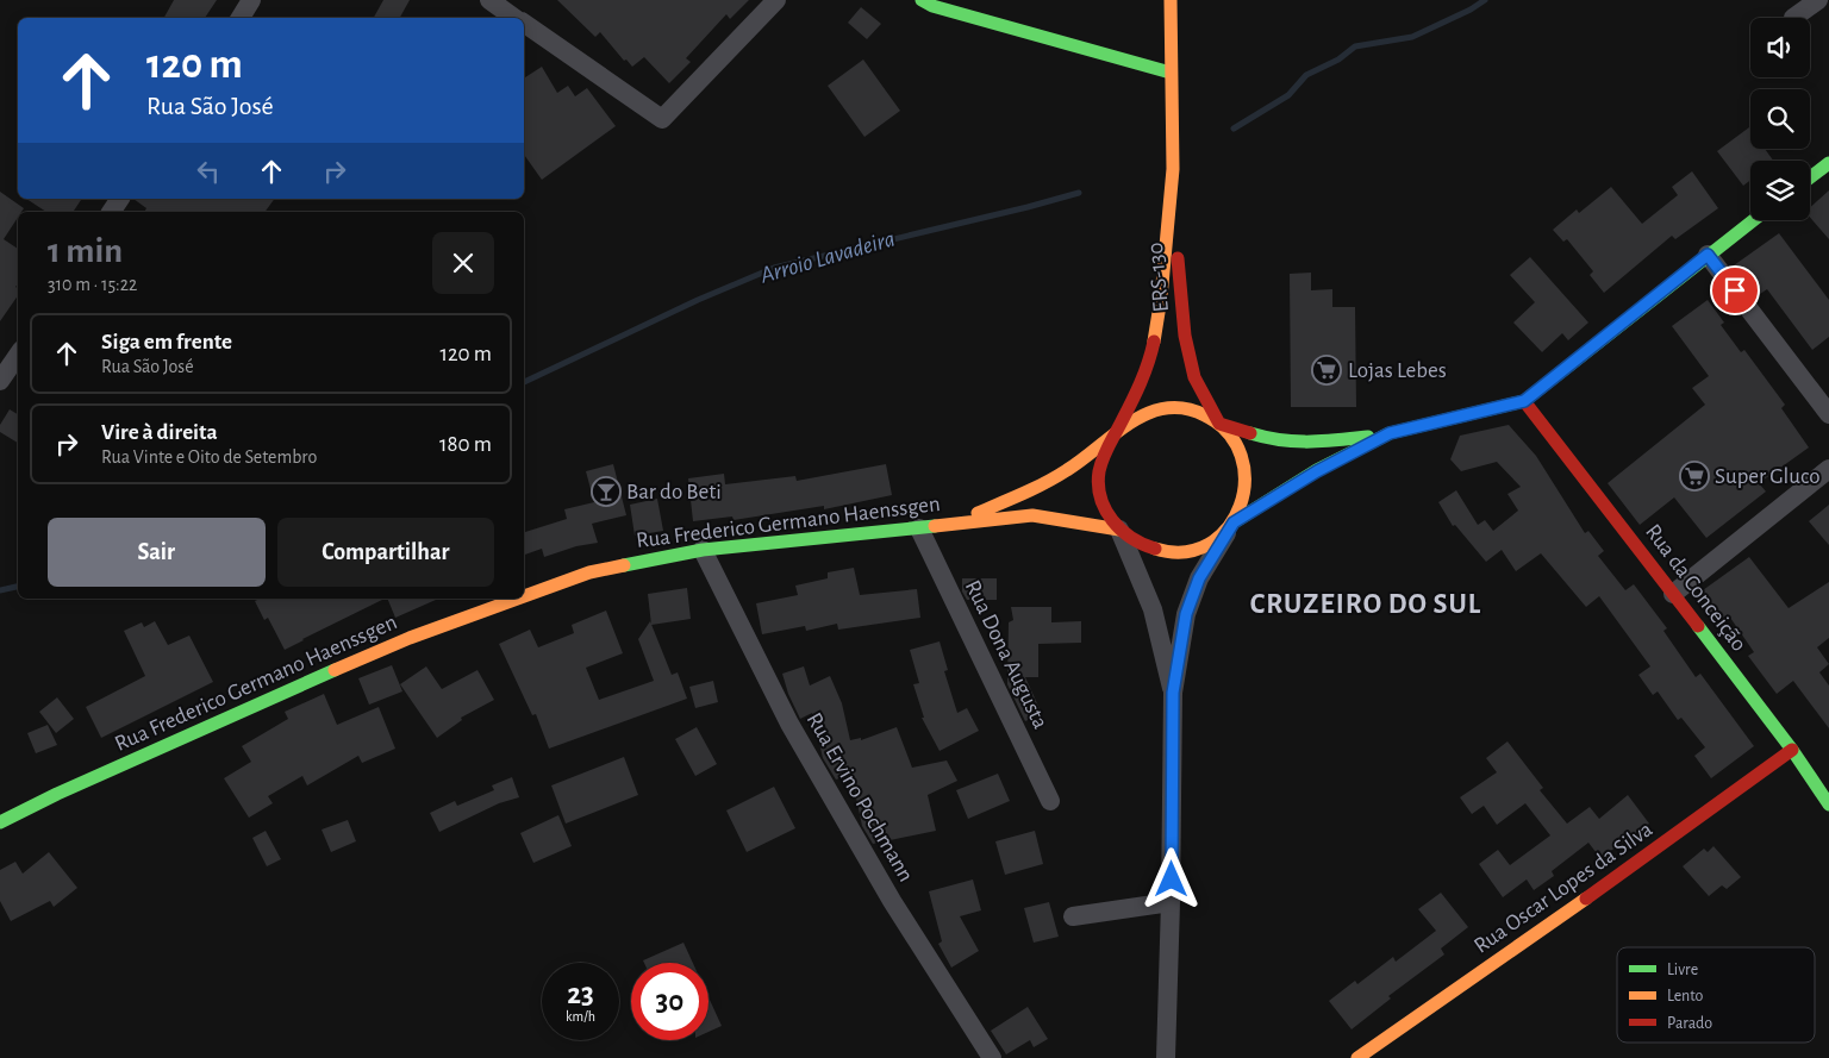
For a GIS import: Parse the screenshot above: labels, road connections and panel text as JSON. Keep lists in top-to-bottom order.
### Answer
{
  "streets": {
    "main road": [
      "ERS-130",
      "Rua Frederico Germano Haenssgen",
      "Rua da Conceição",
      "Rua Oscar Lopes da Silva"
    ],
    "street": ["Rua Dona Augusta", "Rua Ervino Pochmann"]
  },
  "crossings": [
    ["ERS-130", "Rua Frederico Germano Haenssgen"],
    ["Rua Frederico Germano Haenssgen", "Rua Dona Augusta"],
    ["Rua Frederico Germano Haenssgen", "Rua Ervino Pochmann"],
    ["Rua da Conceição", "Rua Oscar Lopes da Silva"]
  ],
  "districts": ["CRUZEIRO DO SUL"],
  "water": ["Arroio Lavadeira"],
  "places": {
    "supermarket": ["Lojas Lebes", "Super Gluco"],
    "bar": ["Bar do Beti"]
  },
  "legend": ["Livre", "Lento", "Parado"],
  "page": {
    "turn": ["120 m", "Rua São José"],
    "heading": ["1 min", "310 m · 15:22"],
    "list": [
      {
        "name": "Siga em frente",
        "note": "Rua São José",
        "value": "120 m"
      },
      {
        "name": "Vire à direita",
        "note": "Rua Vinte e Oito de Setembro",
        "value": "180 m"
      }
    ],
    "buttons": ["Sair", "Compartilhar"],
    "speed": "23 km/h",
    "limit": "30"
  }
}
